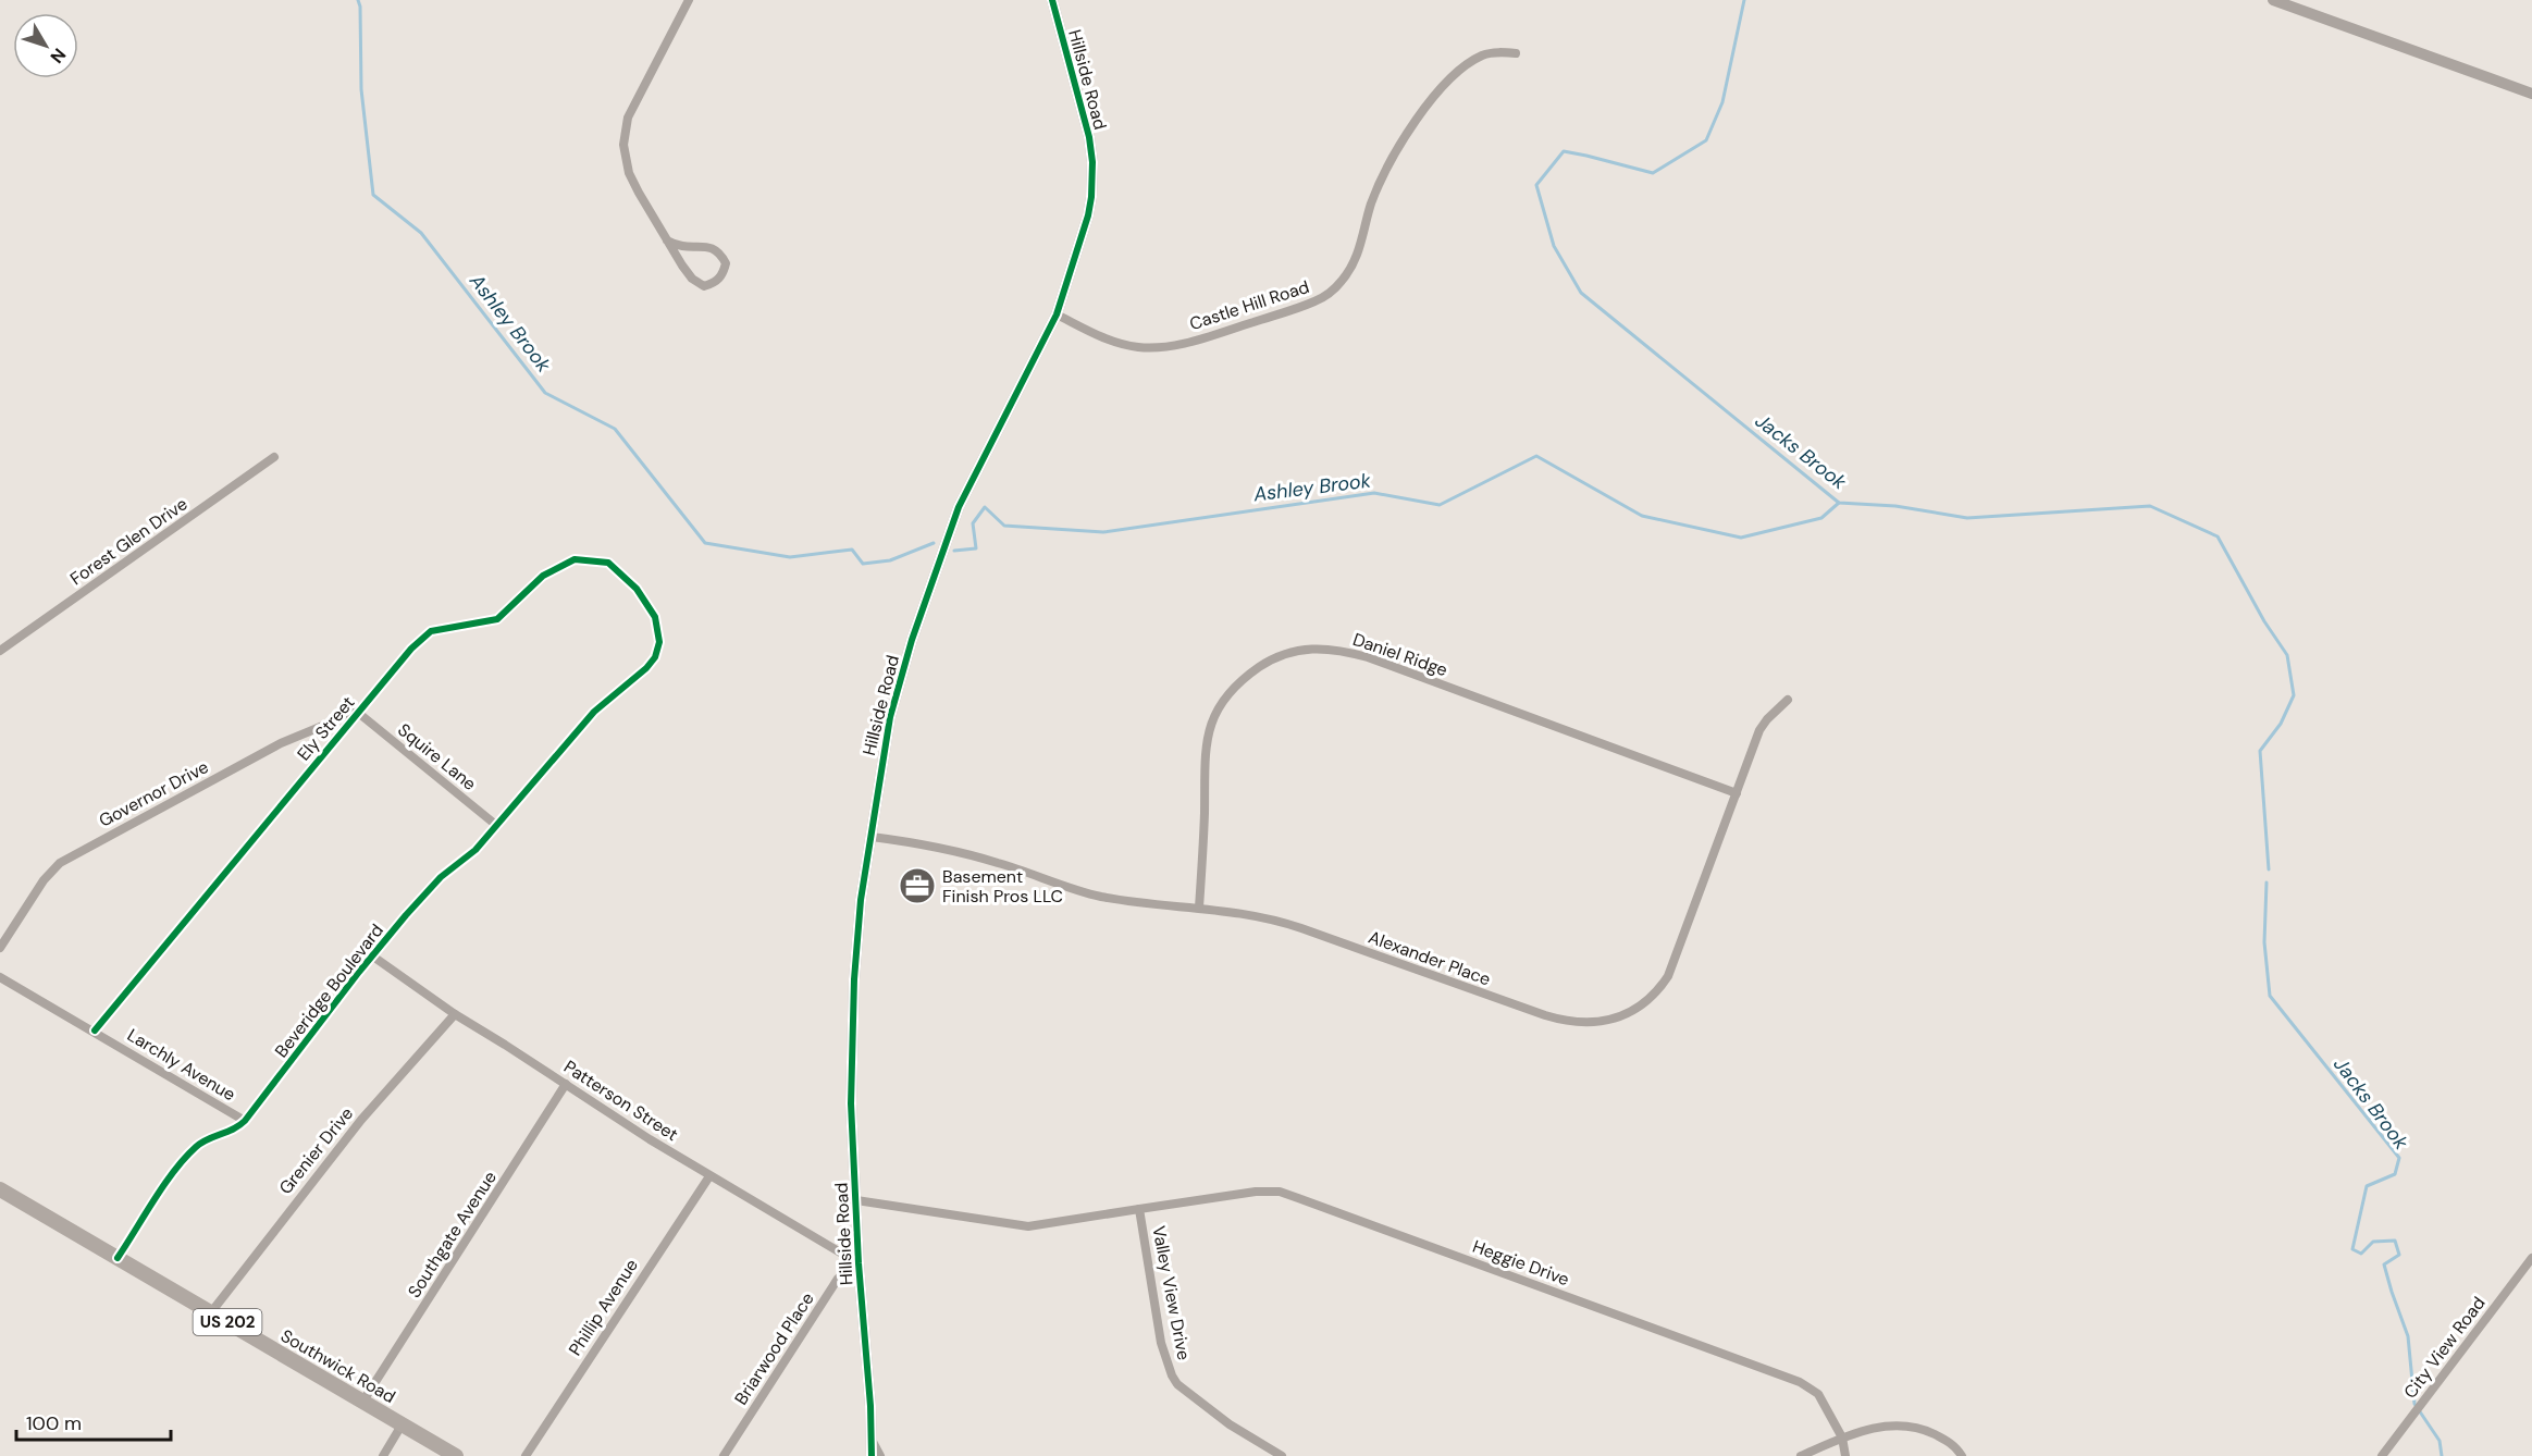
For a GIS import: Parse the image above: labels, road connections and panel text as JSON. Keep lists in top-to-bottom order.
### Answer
{
  "streets": {
    "highway": ["US 202", "Southwick Road"],
    "street": [
      "Hillside Road",
      "Castle Hill Road",
      "Forest Glen Drive",
      "Daniel Ridge",
      "Ely Street",
      "Squire Lane",
      "Governor Drive",
      "Alexander Place",
      "Beveridge Boulevard",
      "Larchly Avenue",
      "Patterson Street",
      "Grenier Drive",
      "Southgate Avenue",
      "Heggie Drive",
      "Valley View Drive",
      "Phillip Avenue",
      "City View Road",
      "Briarwood Place"
    ]
  },
  "crossings": [
    ["Hillside Road", "Castle Hill Road"],
    ["Hillside Road", "Alexander Place"],
    ["Hillside Road", "Patterson Street"],
    ["Hillside Road", "Valley View Drive"],
    ["Hillside Road", "Briarwood Place"],
    ["Daniel Ridge", "Alexander Place"],
    ["Ely Street", "Squire Lane"],
    ["Ely Street", "Governor Drive"],
    ["Ely Street", "Beveridge Boulevard"],
    ["Ely Street", "Larchly Avenue"],
    ["Squire Lane", "Governor Drive"],
    ["Squire Lane", "Beveridge Boulevard"],
    ["Beveridge Boulevard", "Larchly Avenue"],
    ["Beveridge Boulevard", "Patterson Street"],
    ["Beveridge Boulevard", "Southwick Road"],
    ["Patterson Street", "Grenier Drive"],
    ["Patterson Street", "Southgate Avenue"],
    ["Patterson Street", "Phillip Avenue"],
    ["Patterson Street", "Briarwood Place"],
    ["Grenier Drive", "Southwick Road"],
    ["Southgate Avenue", "Southwick Road"],
    ["Heggie Drive", "Valley View Drive"]
  ],
  "water": ["Ashley Brook", "Jacks Brook"],
  "places": {
    "office": ["Basement Finish Pros LLC"]
  },
  "scale_bar": "100 m",
  "north": "bottom right"
}
